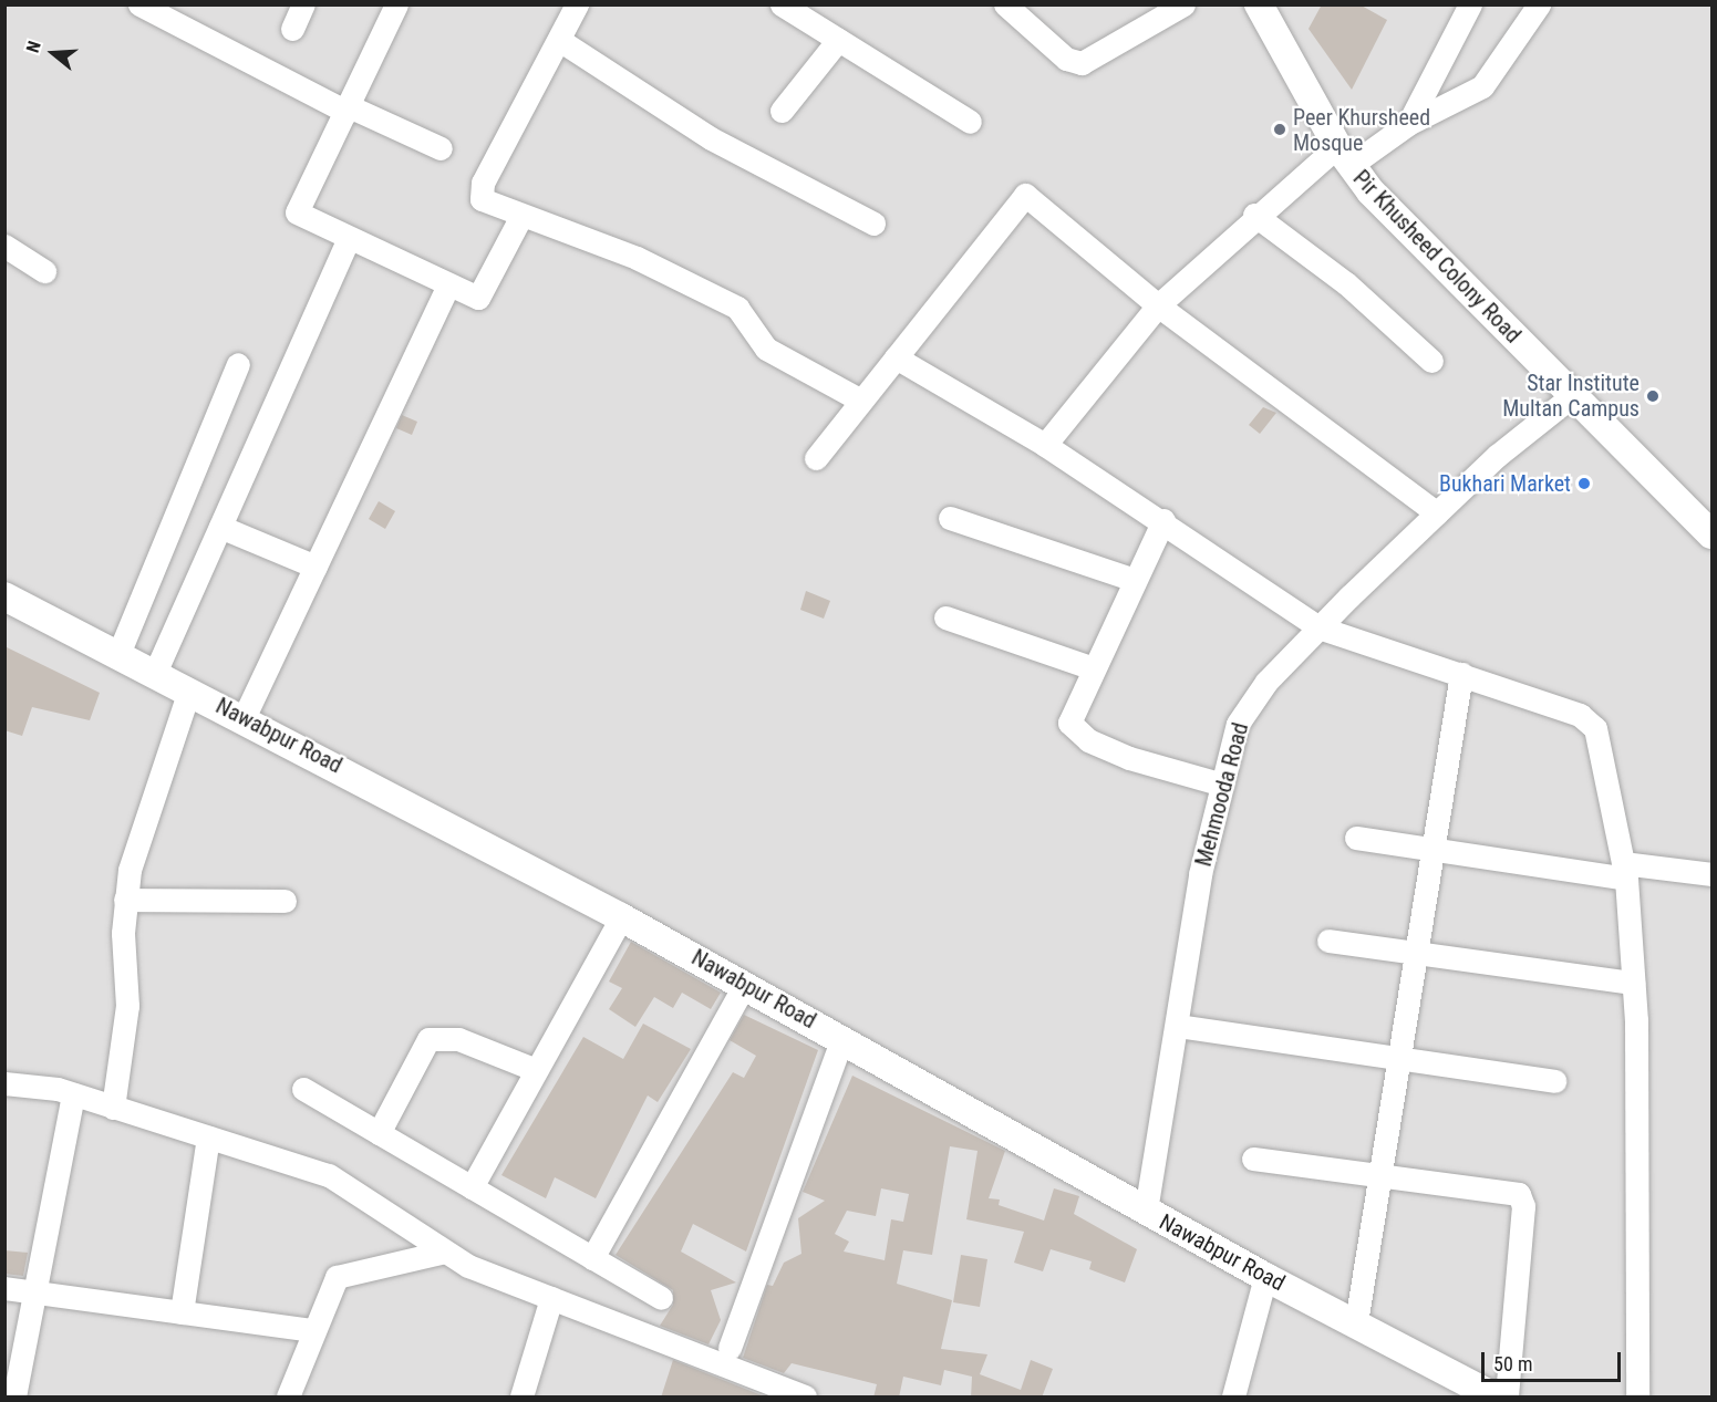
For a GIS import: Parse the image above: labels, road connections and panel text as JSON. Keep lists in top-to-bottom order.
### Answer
{
  "streets": {
    "street": ["Pir Khusheed Colony Road", "Nawabpur Road", "Mehmooda Road"]
  },
  "crossings": [
    ["Pir Khusheed Colony Road", "Mehmooda Road"],
    ["Nawabpur Road", "Mehmooda Road"]
  ],
  "places": ["Peer Khursheed Mosque", "Star Institute Multan Campus", "Bukhari Market"],
  "scale_bar": "50 m",
  "north": "left"
}
